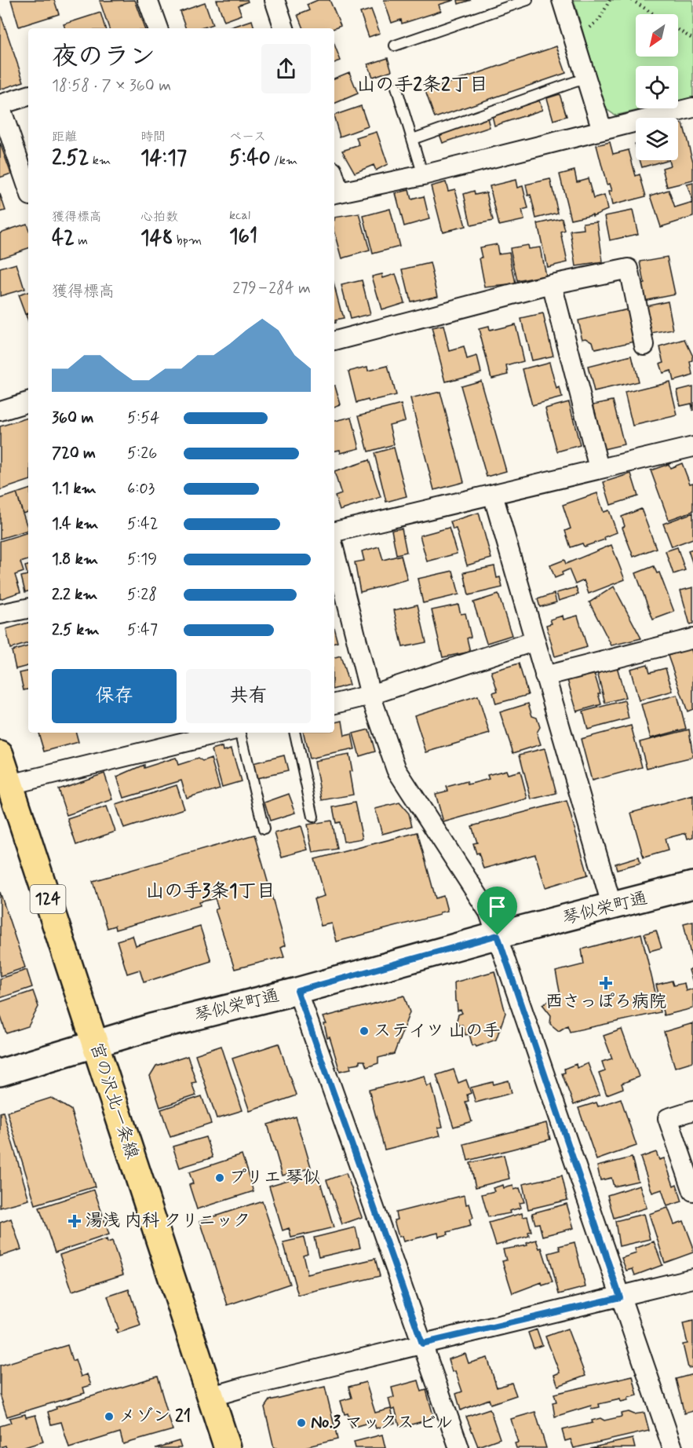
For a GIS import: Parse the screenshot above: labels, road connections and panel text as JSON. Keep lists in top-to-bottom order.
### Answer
{
  "streets": {
    "main road": ["124", "宮の沢北一条線"],
    "street": ["琴似栄町通"]
  },
  "crossings": [
    ["琴似栄町通", "宮の沢北一条線"]
  ],
  "districts": ["山の手2条2丁目", "山の手3条1丁目"],
  "places": {
    "health": ["西さっぽろ病院", "湯浅 内科 クリニック"],
    "other": [
      "ステイツ 山の手",
      "プリエ 琴似",
      "メゾン 21",
      "No.3 マックス ビル"
    ]
  },
  "north": "bottom left",
  "page": {
    "heading": ["夜のラン", "18:58 · 7 × 360 m"],
    "stats": [
      ["距離", "2.52 km"],
      ["時間", "14:17"],
      ["ペース", "5:40 /km"],
      ["獲得標高", "42 m"],
      ["心拍数", "148 bpm"],
      ["kcal", "161"]
    ],
    "chart": ["獲得標高", "279–284 m"],
    "list": [
      {
        "name": "360 m",
        "note": "5:54"
      },
      {
        "name": "720 m",
        "note": "5:26"
      },
      {
        "name": "1.1 km",
        "note": "6:03"
      },
      {
        "name": "1.4 km",
        "note": "5:42"
      },
      {
        "name": "1.8 km",
        "note": "5:19"
      },
      {
        "name": "2.2 km",
        "note": "5:28"
      },
      {
        "name": "2.5 km",
        "note": "5:47"
      }
    ],
    "buttons": ["保存", "共有"]
  }
}
